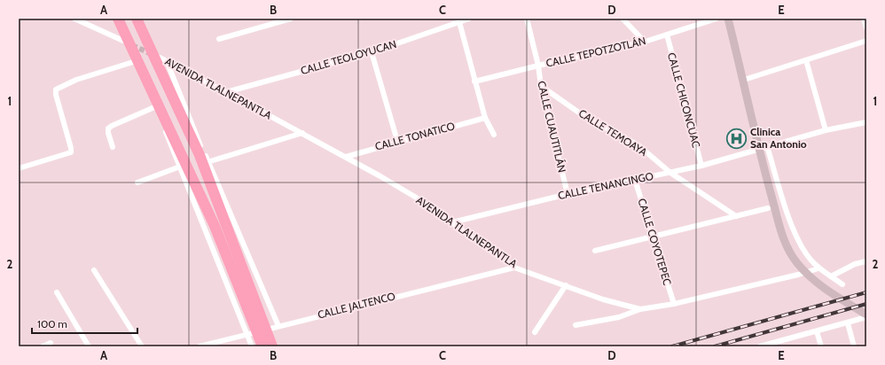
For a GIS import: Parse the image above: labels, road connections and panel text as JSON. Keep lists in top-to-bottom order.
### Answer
{
  "streets": {
    "street": [
      "CALLE TEPOTZOTLÁN",
      "CALLE TEOLOYUCAN",
      "AVENIDA TLALNEPANTLA",
      "CALLE CHICONCUAC",
      "CALLE CUAUTITLÁN",
      "CALLE TEMOAYA",
      "CALLE TONATICO",
      "CALLE TENANCINGO",
      "CALLE COYOTEPEC",
      "CALLE JALTENCO"
    ]
  },
  "crossings": [
    ["CALLE TEPOTZOTLÁN", "CALLE CHICONCUAC"],
    ["CALLE TEPOTZOTLÁN", "CALLE CUAUTITLÁN"],
    ["CALLE TEOLOYUCAN", "AVENIDA TLALNEPANTLA"],
    ["AVENIDA TLALNEPANTLA", "CALLE TONATICO"],
    ["AVENIDA TLALNEPANTLA", "CALLE TENANCINGO"],
    ["AVENIDA TLALNEPANTLA", "CALLE COYOTEPEC"],
    ["AVENIDA TLALNEPANTLA", "CALLE JALTENCO"],
    ["CALLE CHICONCUAC", "CALLE TENANCINGO"],
    ["CALLE CUAUTITLÁN", "CALLE TEMOAYA"],
    ["CALLE CUAUTITLÁN", "CALLE TENANCINGO"],
    ["CALLE TEMOAYA", "CALLE TENANCINGO"],
    ["CALLE TENANCINGO", "CALLE COYOTEPEC"]
  ],
  "places": {
    "hospital": ["Clinica San Antonio"]
  },
  "scale_bar": "100 m",
  "grid": {
    "columns": [
      "A",
      "B",
      "C",
      "D",
      "E"
    ],
    "rows": ["1", "2"]
  }
}
